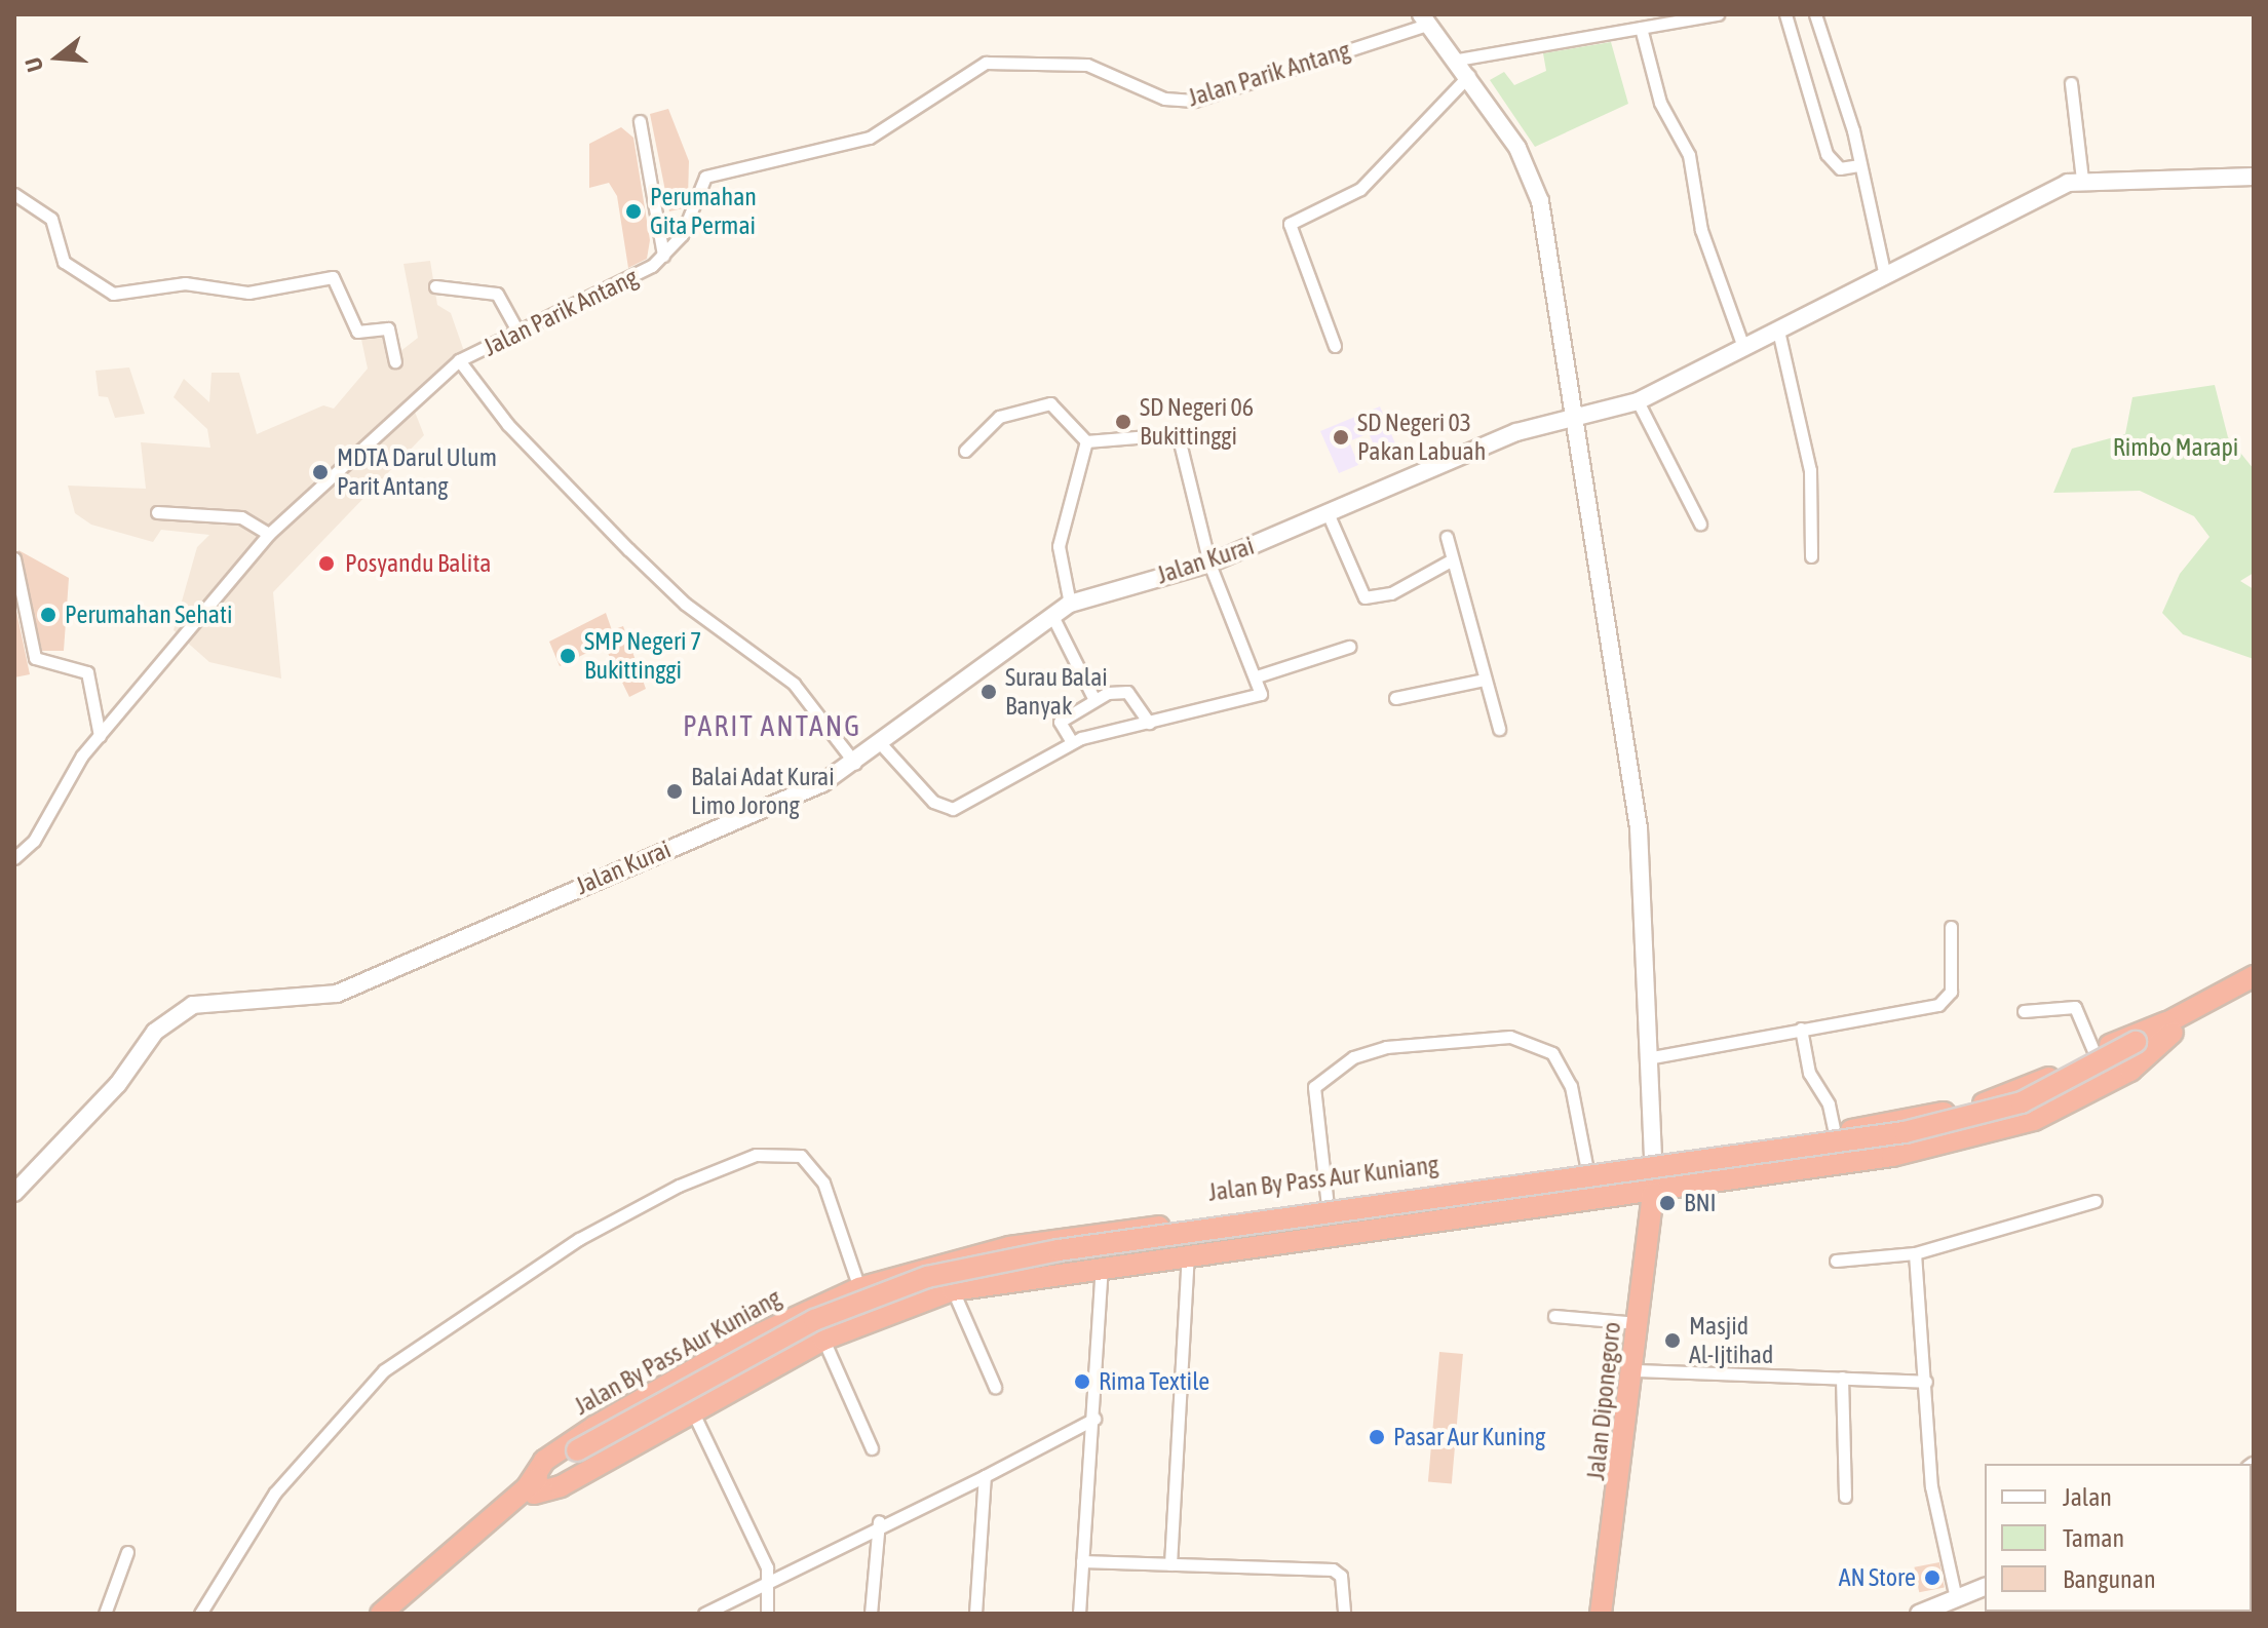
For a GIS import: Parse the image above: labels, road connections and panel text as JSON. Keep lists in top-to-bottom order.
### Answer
{
  "streets": {
    "highway": ["Jalan By Pass Aur Kuniang", "Jalan Diponegoro"],
    "street": ["Jalan Parik Antang", "Jalan Kurai"]
  },
  "crossings": [
    ["Jalan By Pass Aur Kuniang", "Jalan Diponegoro"]
  ],
  "districts": ["PARIT ANTANG"],
  "parks": ["Rimbo Marapi"],
  "places": [
    "Perumahan Gita Permai",
    "SD Negeri 06 Bukittinggi",
    "SD Negeri 03 Pakan Labuah",
    "MDTA Darul Ulum Parit Antang",
    "Posyandu Balita",
    "Perumahan Sehati",
    "SMP Negeri 7 Bukittinggi",
    "Surau Balai Banyak",
    "Balai Adat Kurai Limo Jorong",
    "BNI",
    "Masjid Al-Ijtihad",
    "Rima Textile",
    "Pasar Aur Kuning",
    "AN Store"
  ],
  "legend": ["Jalan", "Taman", "Bangunan"],
  "north": "left"
}
